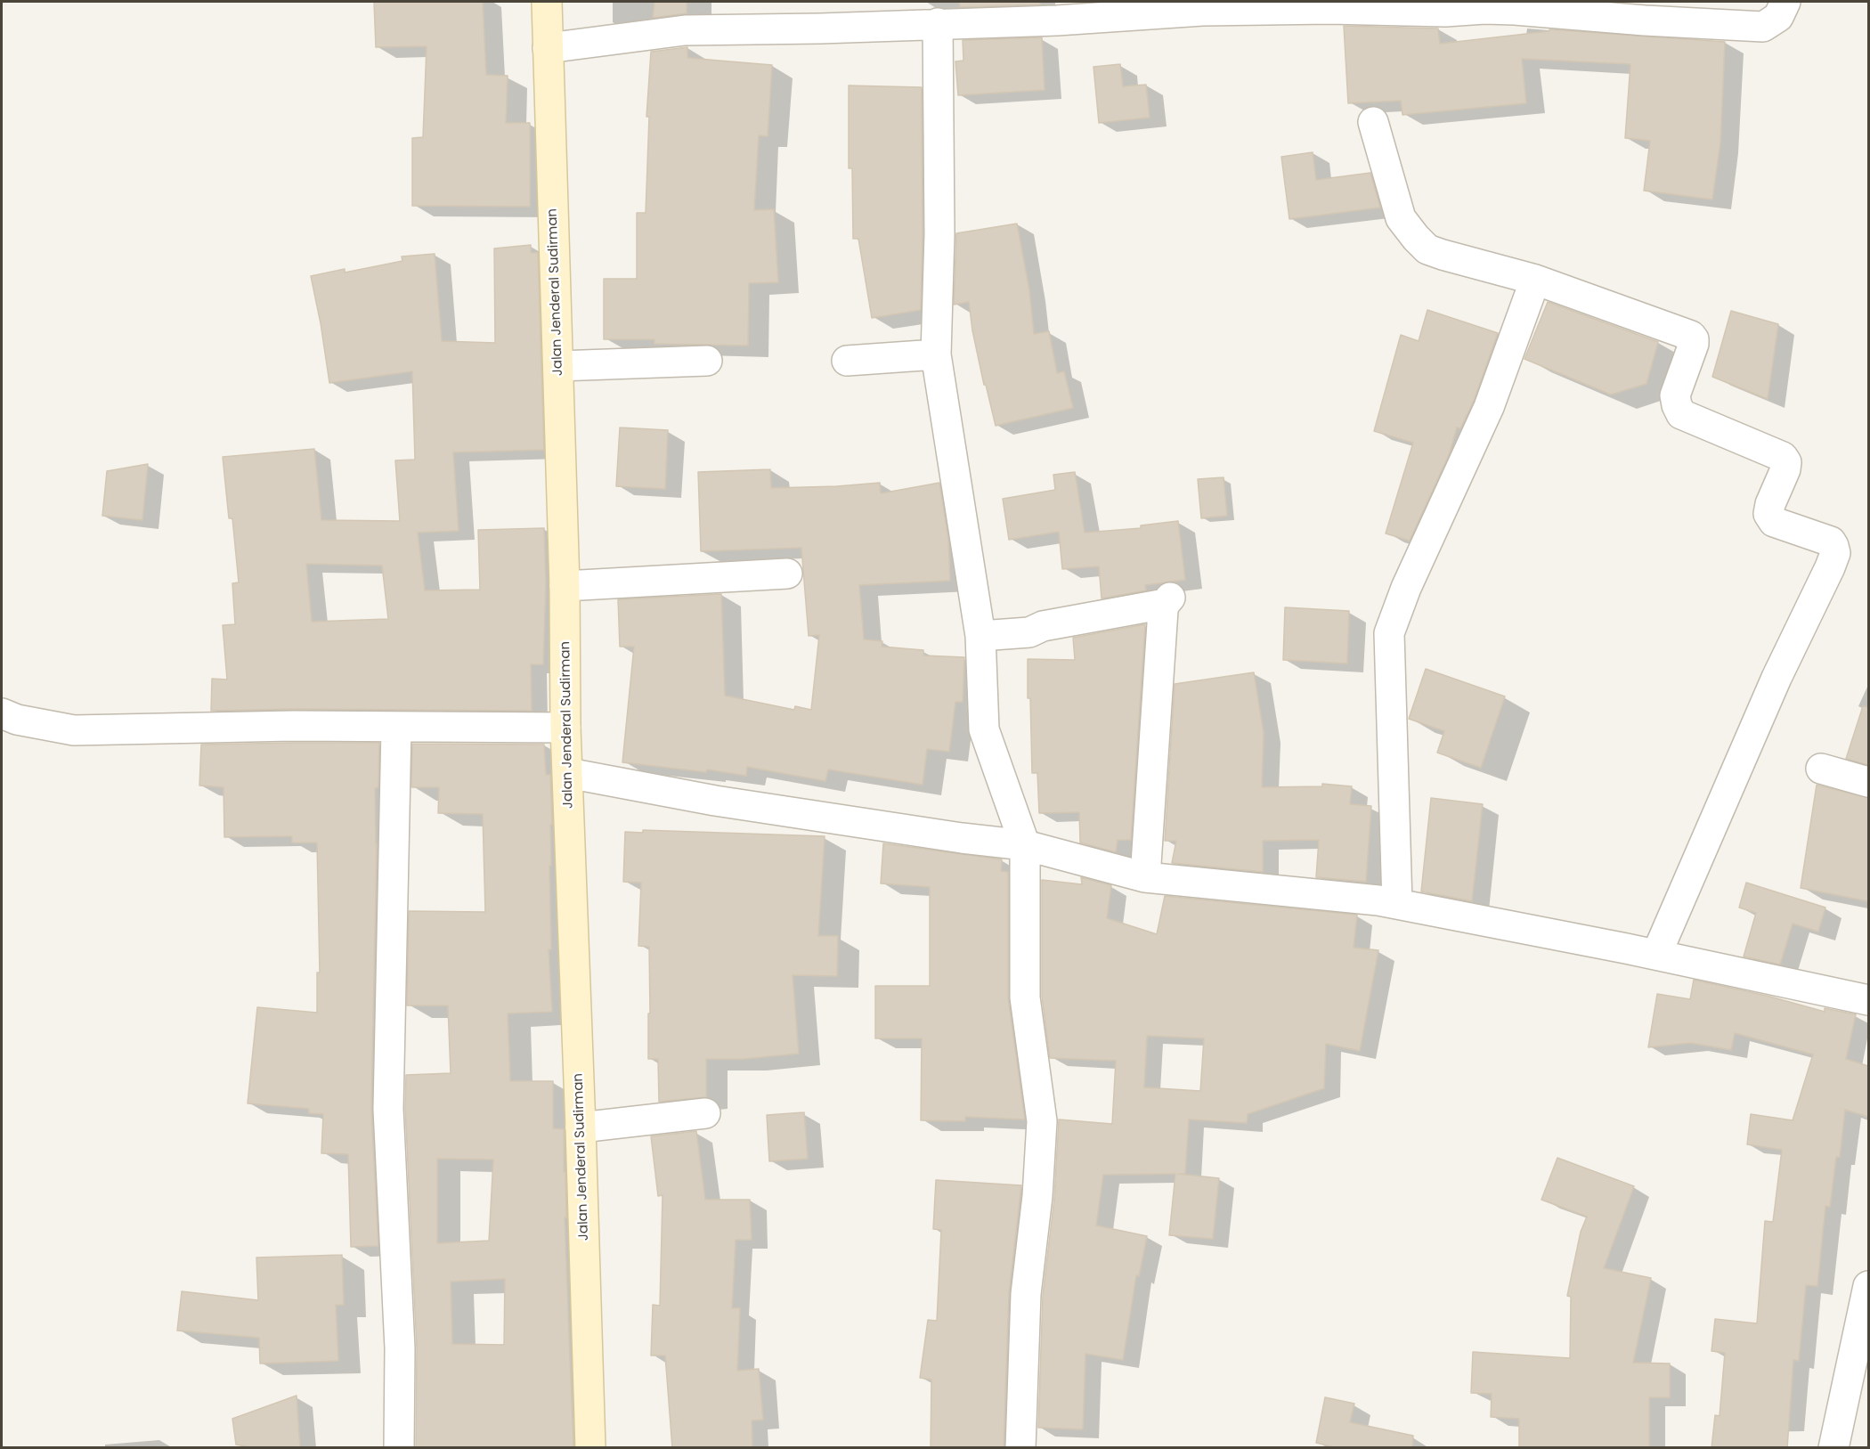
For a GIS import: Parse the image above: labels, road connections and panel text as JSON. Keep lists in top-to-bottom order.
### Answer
{
  "streets": {
    "main road": ["Jalan Jenderal Sudirman"]
  }
}
